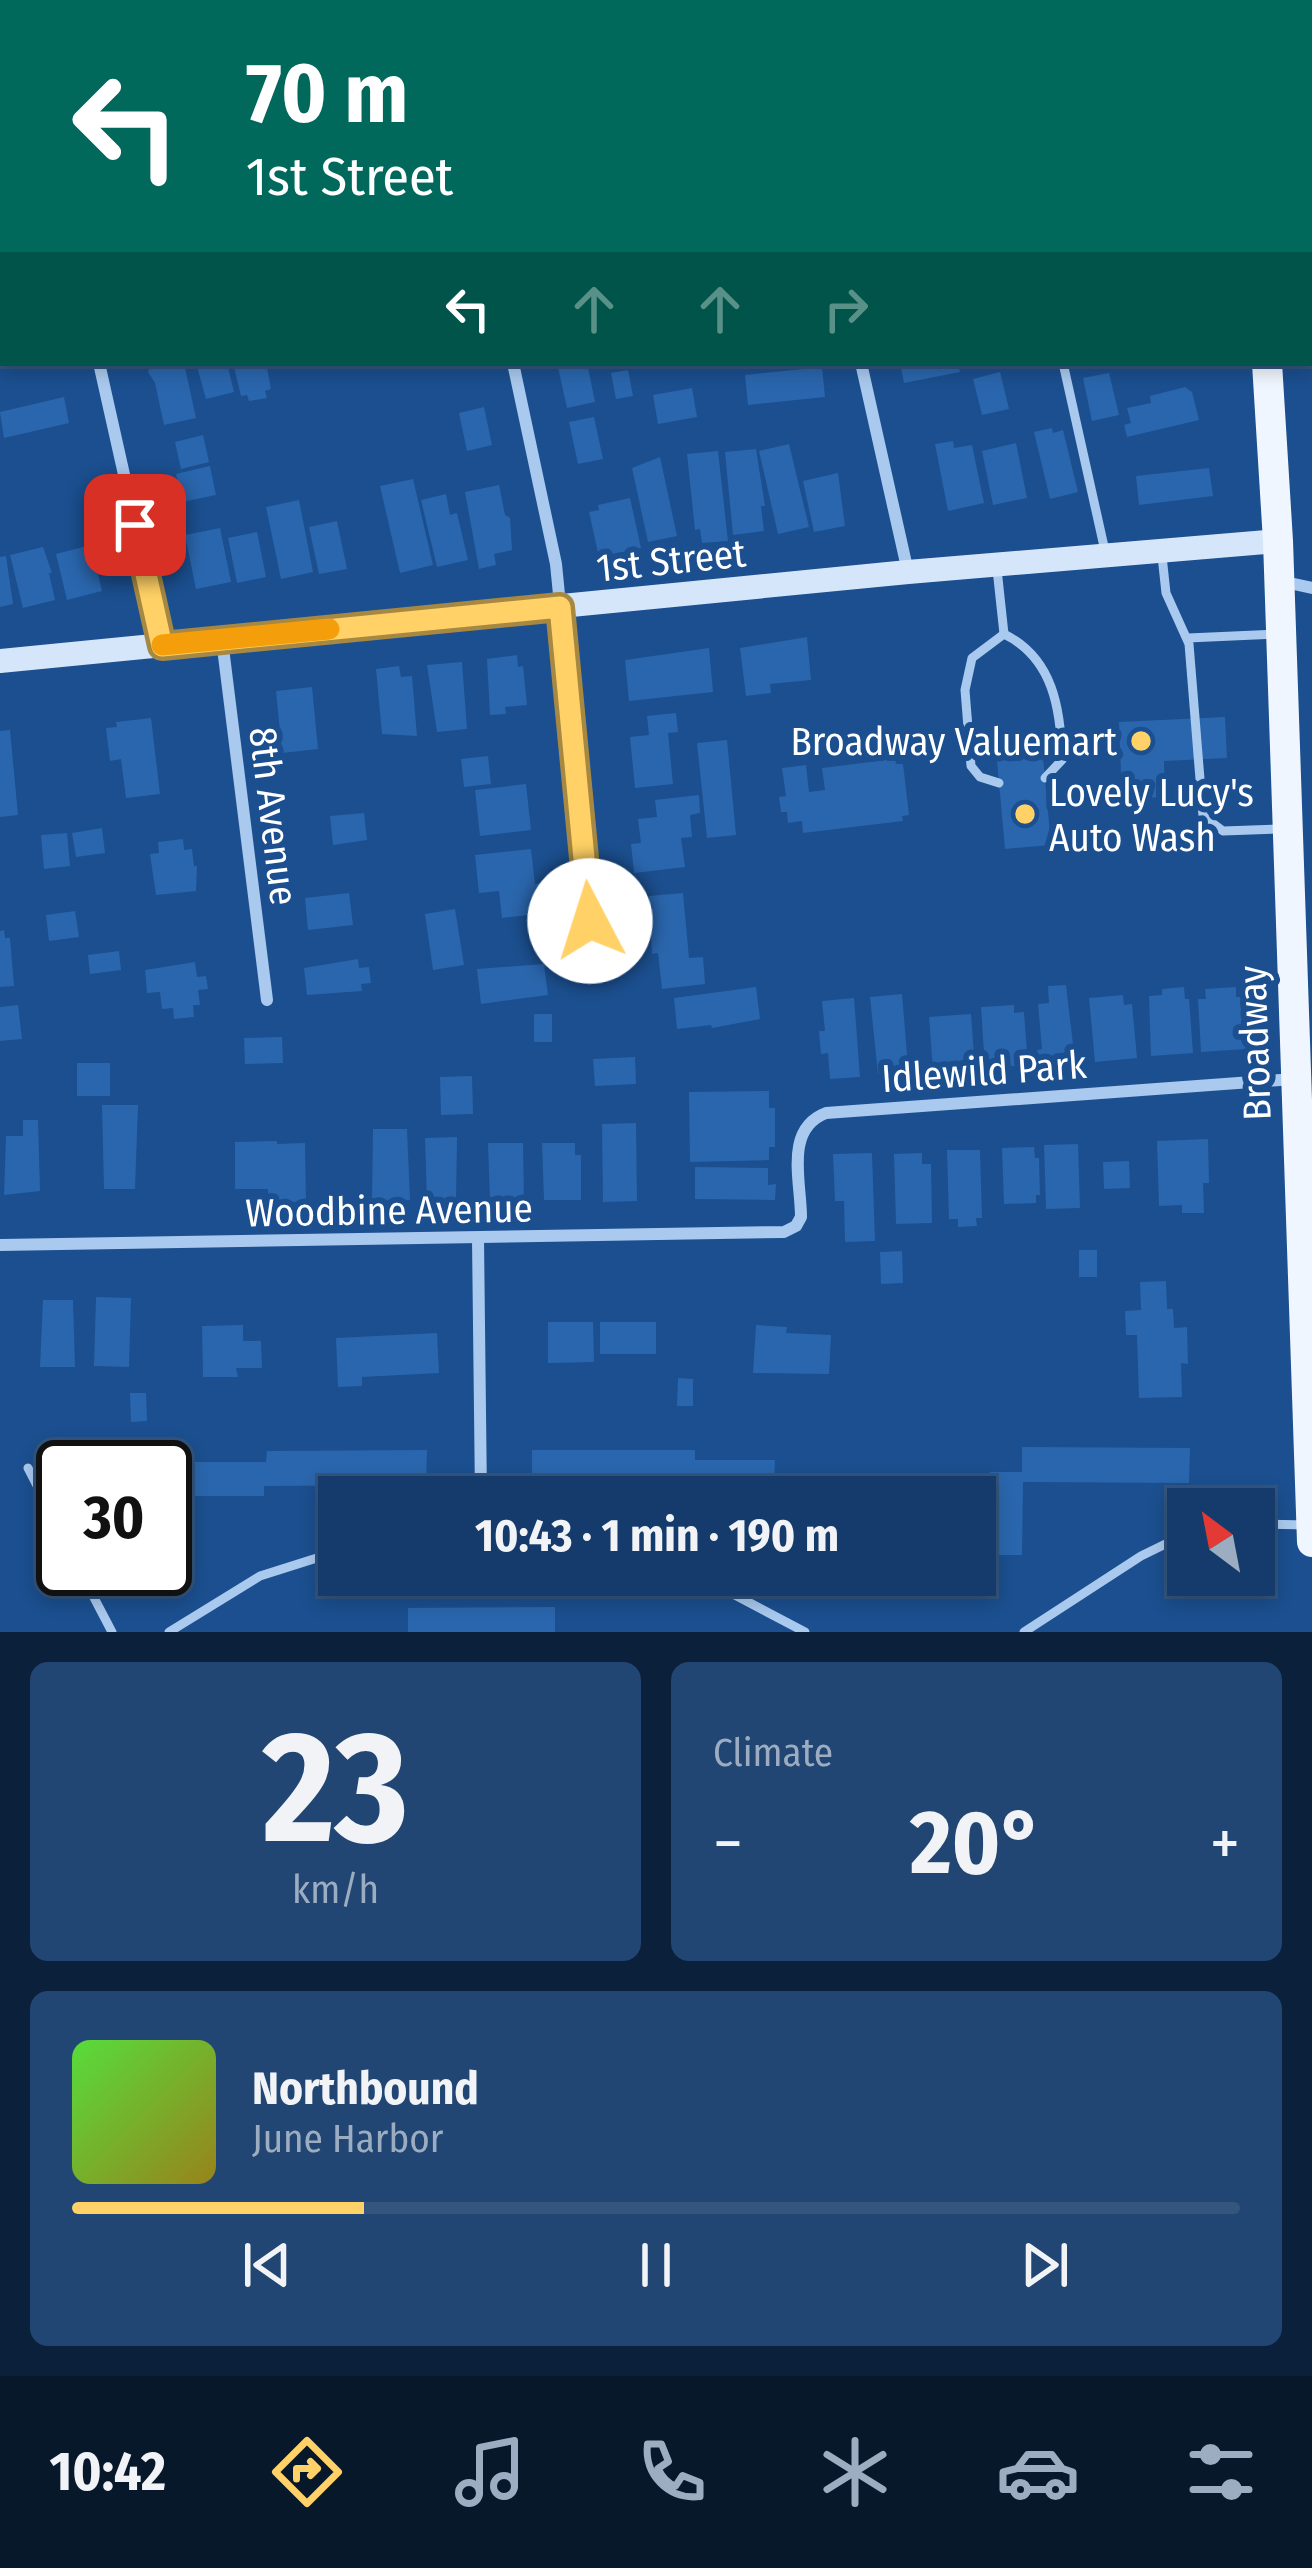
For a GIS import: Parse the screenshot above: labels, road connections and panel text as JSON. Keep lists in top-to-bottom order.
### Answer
{
  "streets": {
    "main road": ["Broadway"],
    "street": [
      "1st Street",
      "8th Avenue",
      "Idlewild Park",
      "Woodbine Avenue"
    ]
  },
  "crossings": [
    ["1st Street", "8th Avenue"],
    ["1st Street", "Broadway"],
    ["Broadway", "Idlewild Park"],
    ["Idlewild Park", "Woodbine Avenue"]
  ],
  "places": ["Broadway Valuemart", "Lovely Lucy's Auto Wash"],
  "north": "top left",
  "page": {
    "turn": ["70 m", "1st Street"],
    "limit": "30",
    "trip": "10:43 · 1 min · 190 m",
    "tile": [
      ["23", "km/h"],
      "Climate"
    ],
    "heat": ["−", "20°", "+"],
    "song": ["Northbound", "June Harbor"],
    "tabs": "10:42"
  }
}
